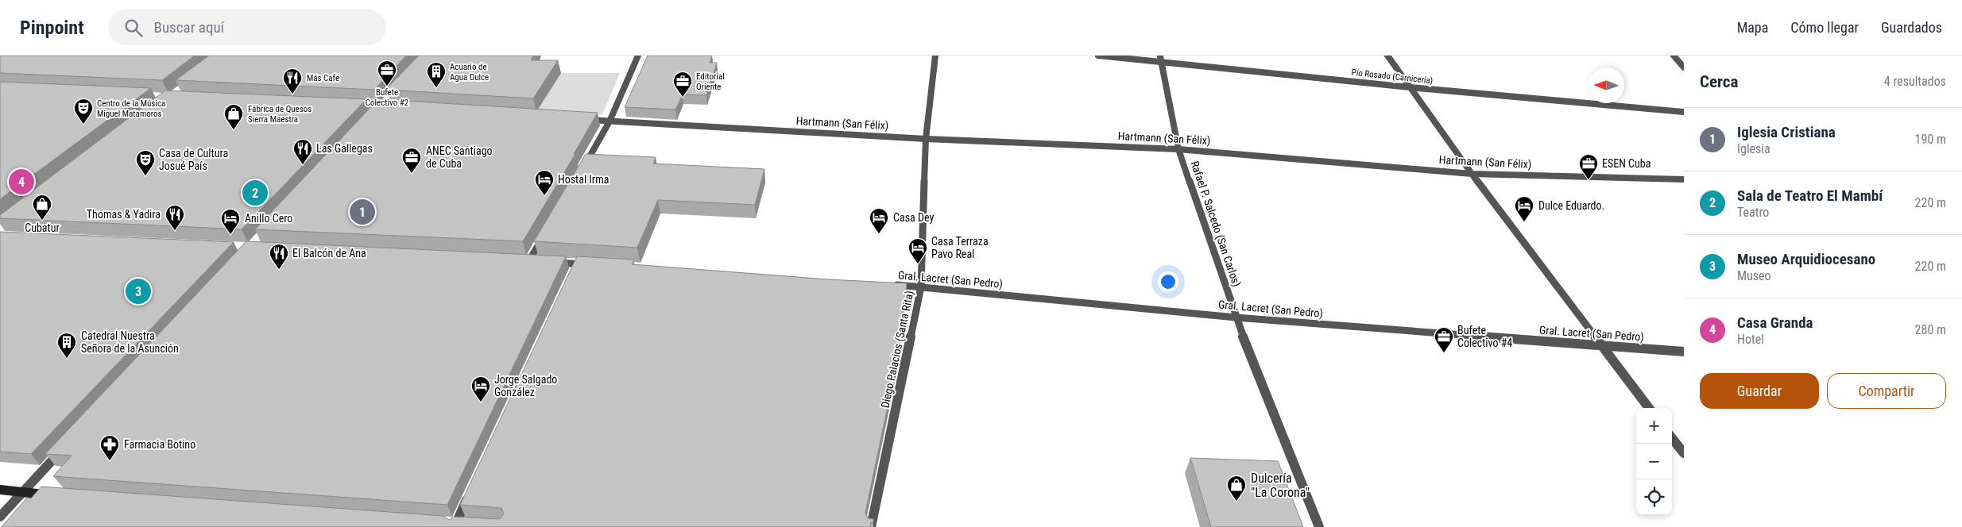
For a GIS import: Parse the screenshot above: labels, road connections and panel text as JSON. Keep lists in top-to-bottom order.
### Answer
{
  "streets": {
    "street": [
      "Pío Rosado (Carnicería)",
      "Hartmann (San Félix)",
      "Rafael P. Salcedo (San Carlos)",
      "Gral. Lacret (San Pedro)",
      "Diego Palacios (Santa Rita)"
    ]
  },
  "crossings": [
    ["Pío Rosado (Carnicería)", "Rafael P. Salcedo (San Carlos)"],
    ["Hartmann (San Félix)", "Rafael P. Salcedo (San Carlos)"],
    ["Hartmann (San Félix)", "Diego Palacios (Santa Rita)"],
    ["Rafael P. Salcedo (San Carlos)", "Gral. Lacret (San Pedro)"],
    ["Gral. Lacret (San Pedro)", "Diego Palacios (Santa Rita)"]
  ],
  "places": {
    "office": [
      "Bufete Colectivo #2",
      "Editorial Oriente",
      "ANEC Santiago de Cuba",
      "ESEN Cuba",
      "Bufete Colectivo #4"
    ],
    "building": ["Acuario de Agua Dulce", "Catedral Nuestra Señora de la Asunción"],
    "restaurant": [
      "Más Café",
      "Las Gallegas",
      "Thomas & Yadira",
      "El Balcón de Ana"
    ],
    "theatre": ["Centro de la Música Miguel Matamoros", "Casa de Cultura Josué País"],
    "shop": ["Fábrica de Quesos Sierra Maestra", "Cubatur", "Dulcería \"La Corona\""],
    "hotel": [
      "Hostal Irma",
      "Dulce Eduardo.",
      "Casa Dey",
      "Anillo Cero",
      "Casa Terraza Pavo Real",
      "Jorge Salgado González"
    ],
    "pharmacy": ["Farmacia Botino"]
  },
  "north": "left",
  "page": {
    "header": "Pinpoint",
    "search": "Buscar aquí",
    "nav": ["Mapa", "Cómo llegar", "Guardados"],
    "heading": ["Cerca", "4 resultados"],
    "list": [
      {
        "mark": "1",
        "name": "Iglesia Cristiana",
        "note": "Iglesia",
        "value": "190 m"
      },
      {
        "mark": "2",
        "name": "Sala de Teatro El Mambí",
        "note": "Teatro",
        "value": "220 m"
      },
      {
        "mark": "3",
        "name": "Museo Arquidiocesano",
        "note": "Museo",
        "value": "220 m"
      },
      {
        "mark": "4",
        "name": "Casa Granda",
        "note": "Hotel",
        "value": "280 m"
      }
    ],
    "pins": [
      "4",
      "2",
      "1",
      "3"
    ],
    "buttons": ["Guardar", "Compartir"],
    "map_buttons": ["+", "−"]
  }
}
